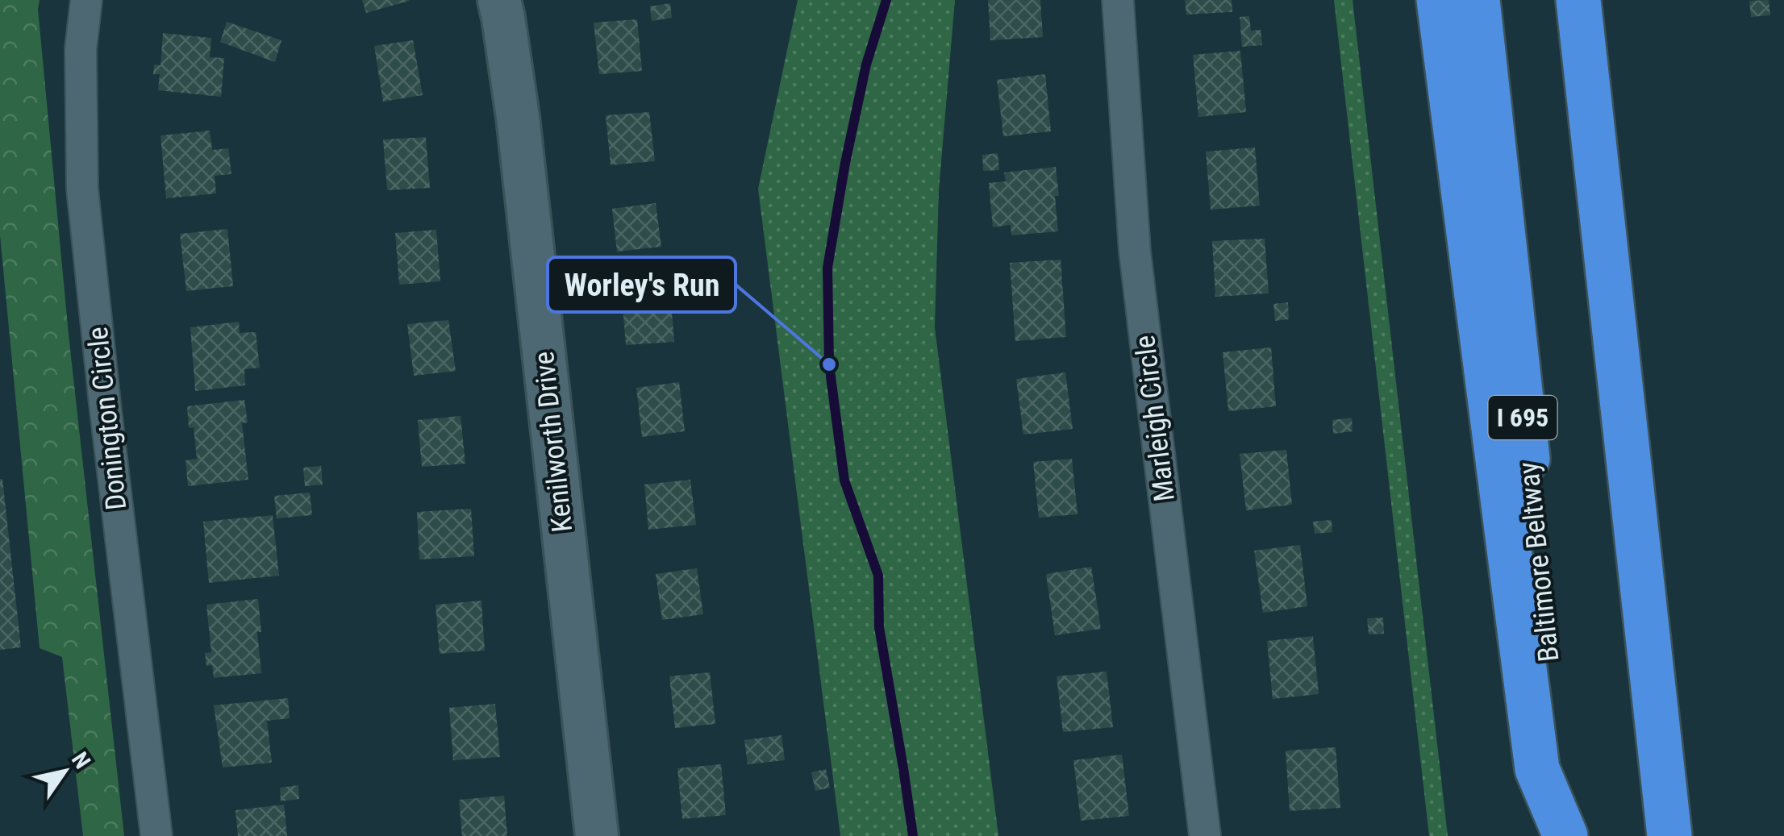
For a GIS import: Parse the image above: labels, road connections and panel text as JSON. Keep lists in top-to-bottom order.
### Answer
{
  "streets": {
    "highway": ["I 695", "Baltimore Beltway"],
    "street": ["Donington Circle", "Marleigh Circle", "Kenilworth Drive"]
  },
  "places": ["Worley's Run"],
  "north": "top right"
}
